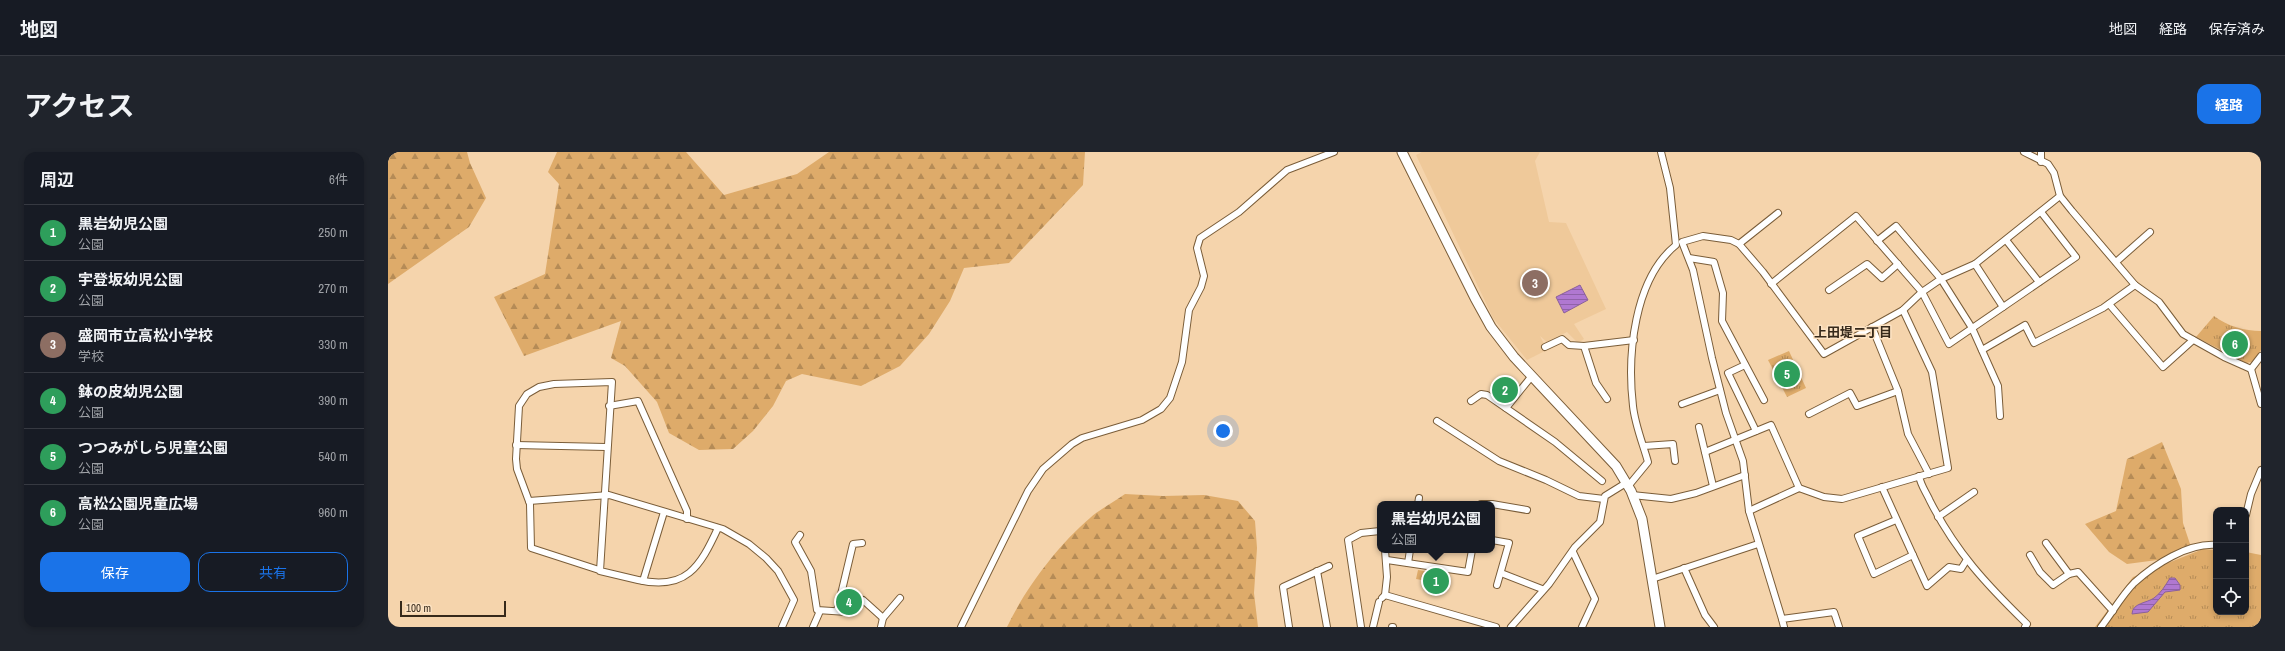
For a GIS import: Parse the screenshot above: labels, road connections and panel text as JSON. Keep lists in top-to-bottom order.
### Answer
{
  "districts": ["上田堤二丁目"],
  "scale_bar": "100 m",
  "page": {
    "header": "地図",
    "nav": ["地図", "経路", "保存済み"],
    "title": "アクセス",
    "buttons": [
      "経路",
      ["保存", "共有"]
    ],
    "heading": ["周辺", "6件"],
    "list": [
      {
        "mark": "1",
        "name": "黒岩幼児公園",
        "note": "公園",
        "value": "250 m"
      },
      {
        "mark": "2",
        "name": "宇登坂幼児公園",
        "note": "公園",
        "value": "270 m"
      },
      {
        "mark": "3",
        "name": "盛岡市立高松小学校",
        "note": "学校",
        "value": "330 m"
      },
      {
        "mark": "4",
        "name": "鉢の皮幼児公園",
        "note": "公園",
        "value": "390 m"
      },
      {
        "mark": "5",
        "name": "つつみがしら児童公園",
        "note": "公園",
        "value": "540 m"
      },
      {
        "mark": "6",
        "name": "高松公園児童広場",
        "note": "公園",
        "value": "960 m"
      }
    ],
    "pins": [
      "3",
      "6",
      "5",
      "2",
      "1",
      "4"
    ],
    "popup": ["黒岩幼児公園", "公園"],
    "map_buttons": ["+", "−"],
    "scale": "100 m"
  }
}
